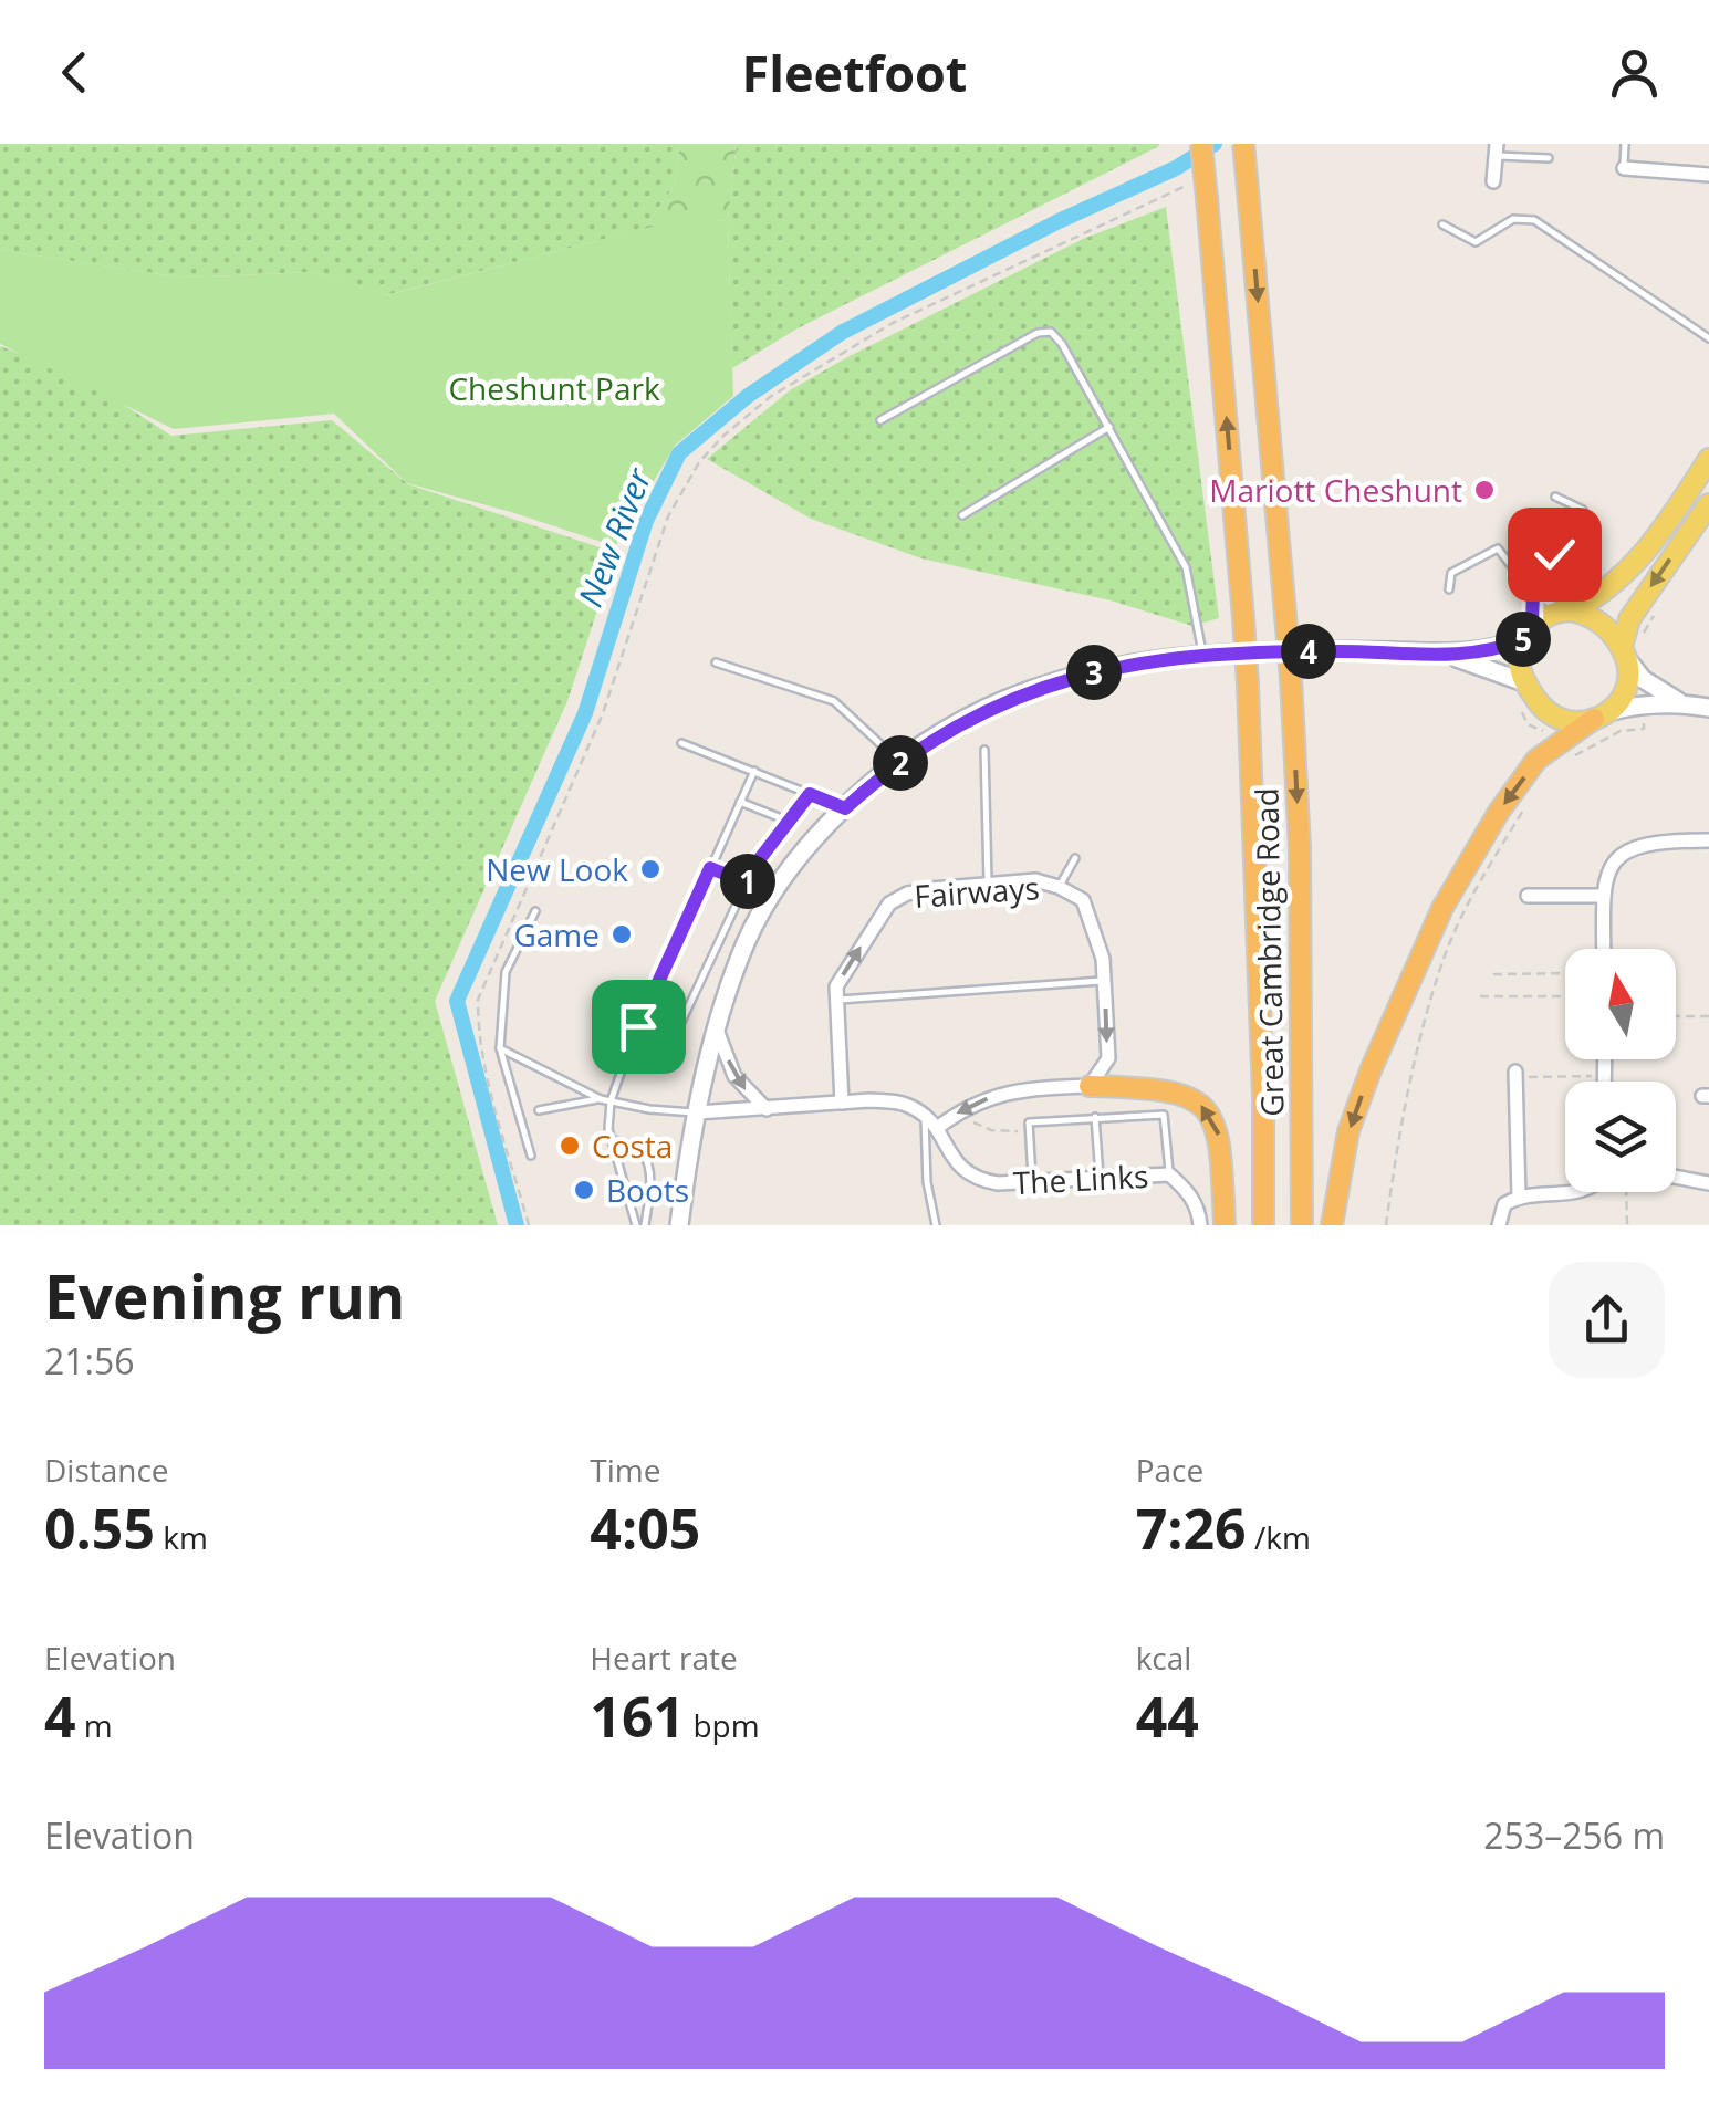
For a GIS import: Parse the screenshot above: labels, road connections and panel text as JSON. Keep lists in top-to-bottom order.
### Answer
{
  "streets": {
    "highway": ["Great Cambridge Road"],
    "street": ["Fairways", "The Links"]
  },
  "crossings": [
    ["Fairways", "The Links"]
  ],
  "water": ["New River"],
  "parks": ["Cheshunt Park"],
  "places": [
    "Mariott Cheshunt",
    "New Look",
    "Game",
    "Costa",
    "Boots"
  ],
  "north": "top",
  "page": {
    "header": "Fleetfoot",
    "pins": [
      "5",
      "4",
      "3",
      "2",
      "1"
    ],
    "heading": ["Evening run", "21:56"],
    "stats": [
      ["Distance", "0.55 km"],
      ["Time", "4:05"],
      ["Pace", "7:26 /km"],
      ["Elevation", "4 m"],
      ["Heart rate", "161 bpm"],
      ["kcal", "44"]
    ],
    "chart": ["Elevation", "253–256 m"]
  }
}
